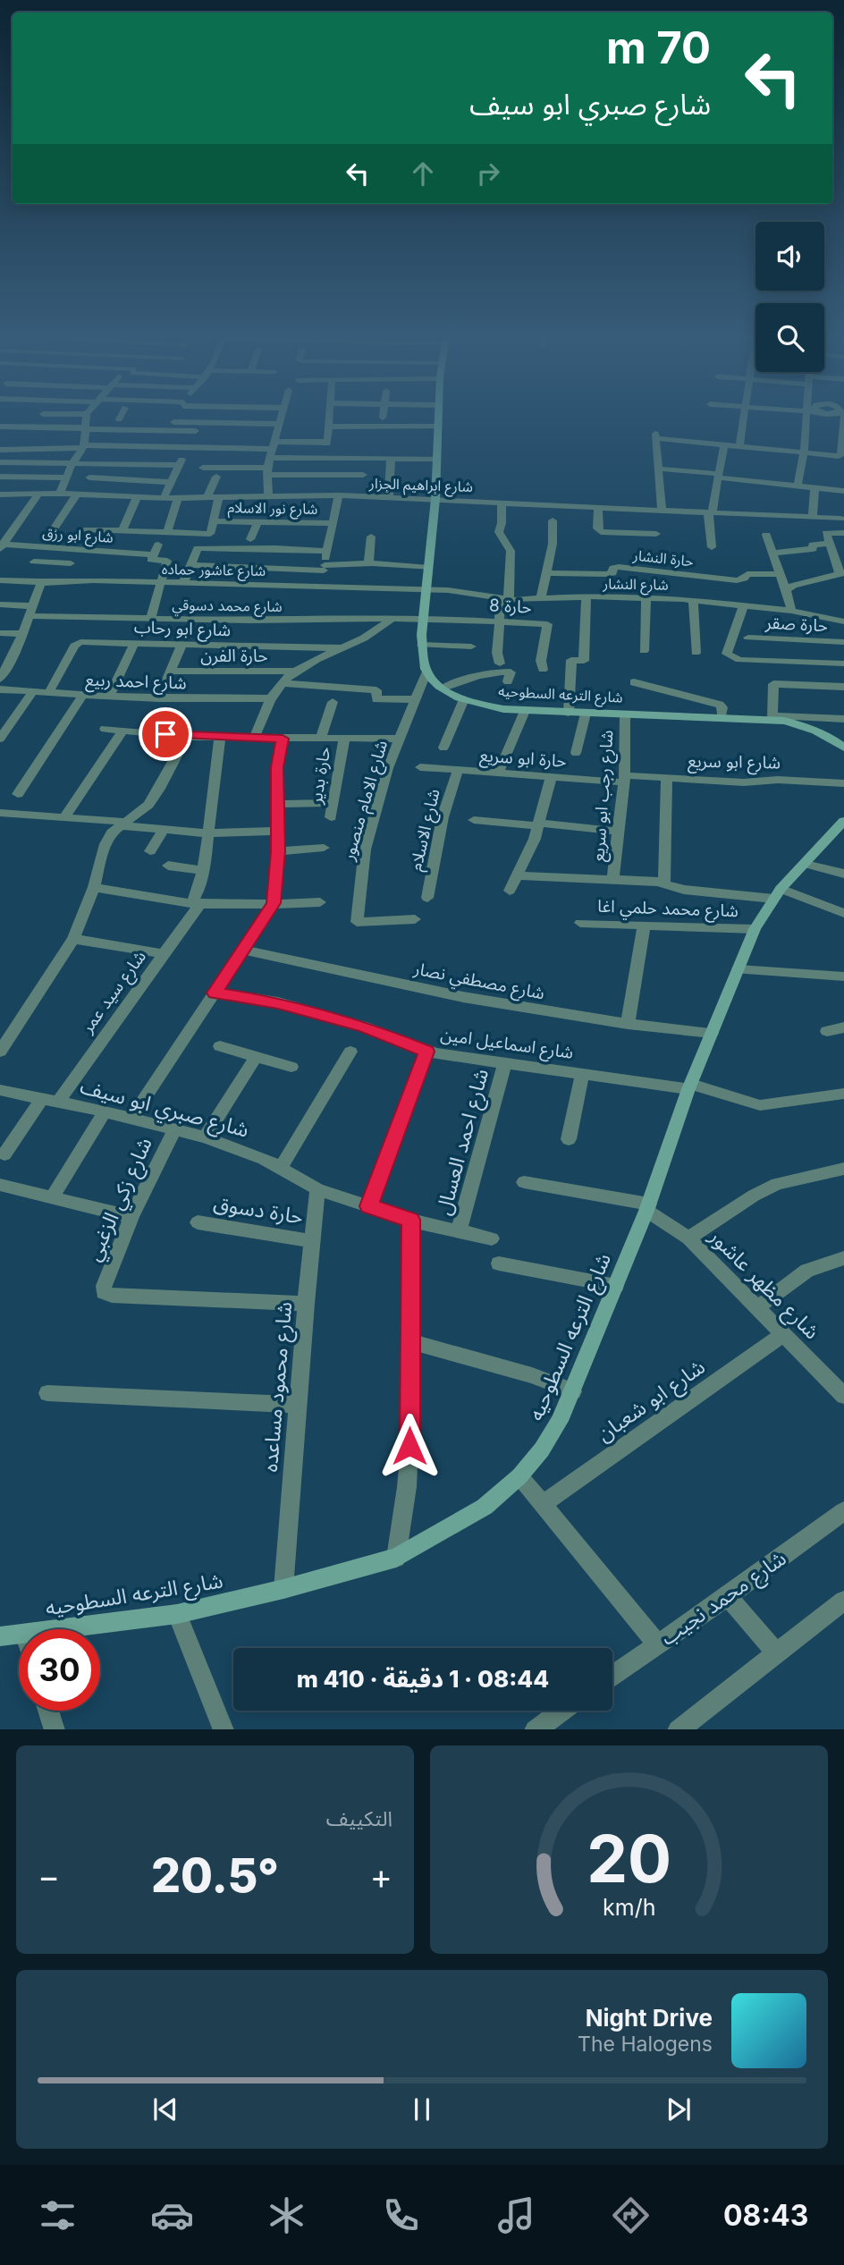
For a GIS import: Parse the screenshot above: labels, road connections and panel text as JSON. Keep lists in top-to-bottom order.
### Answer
{
  "streets": {
    "street": [
      "شارع ابراهيم الجزار",
      "شارع نور الاسلام",
      "شارع ابو رزق",
      "حارة النشار",
      "شارع عاشور حماده",
      "شارع النشار",
      "شارع محمد دسوقي",
      "حارة 8",
      "حارة صقر",
      "شارع ابو رحاب",
      "حارة الفرن",
      "شارع احمد ربيع",
      "شارع الترعه السطوحيه",
      "حارة ابو سريع",
      "شارع ابو سريع",
      "حارة بدير",
      "شارع رجب ابو سريع",
      "شارع الامام منصور",
      "شارع الاسلام",
      "شارع محمد حلمي اغا",
      "شارع مصطفي نصار",
      "شارع سيد عمر",
      "شارع اسماعيل امين",
      "شارع صبري ابو سيف",
      "شارع احمد العسال",
      "شارع زكي الزغبي",
      "حارة دسوق",
      "شارع مظهر عاشور",
      "شارع محمود مساعده",
      "شارع ابو شعبان",
      "شارع محمد نجيب"
    ]
  },
  "crossings": [
    ["شارع عاشور حماده", "شارع النشار"],
    ["شارع محمد دسوقي", "حارة 8"],
    ["شارع ابو رحاب", "شارع احمد ربيع"],
    ["شارع الترعه السطوحيه", "شارع رجب ابو سريع"],
    ["شارع الترعه السطوحيه", "شارع الامام منصور"],
    ["شارع الترعه السطوحيه", "شارع محمد حلمي اغا"],
    ["شارع الترعه السطوحيه", "شارع مصطفي نصار"],
    ["شارع الترعه السطوحيه", "شارع اسماعيل امين"],
    ["شارع الترعه السطوحيه", "شارع مظهر عاشور"],
    ["شارع الترعه السطوحيه", "شارع محمود مساعده"],
    ["حارة ابو سريع", "شارع ابو سريع"],
    ["حارة ابو سريع", "شارع رجب ابو سريع"],
    ["حارة ابو سريع", "شارع الاسلام"],
    ["شارع ابو سريع", "شارع رجب ابو سريع"],
    ["شارع سيد عمر", "شارع صبري ابو سيف"],
    ["شارع اسماعيل امين", "شارع احمد العسال"],
    ["شارع صبري ابو سيف", "شارع احمد العسال"],
    ["شارع صبري ابو سيف", "شارع زكي الزغبي"],
    ["شارع صبري ابو سيف", "شارع محمود مساعده"],
    ["شارع زكي الزغبي", "شارع محمود مساعده"],
    ["حارة دسوق", "شارع محمود مساعده"],
    ["شارع مظهر عاشور", "شارع ابو شعبان"]
  ],
  "page": {
    "turn": ["70 m", "شارع صبري ابو سيف"],
    "limit": "30",
    "trip": "08:44 · 1 دقيقة · 410 m",
    "tile": "التكييف",
    "heat": ["−", "20.5°", "+"],
    "song": ["Night Drive", "The Halogens"],
    "tabs": "08:43",
    "gauge": ["20", "km/h"]
  }
}
